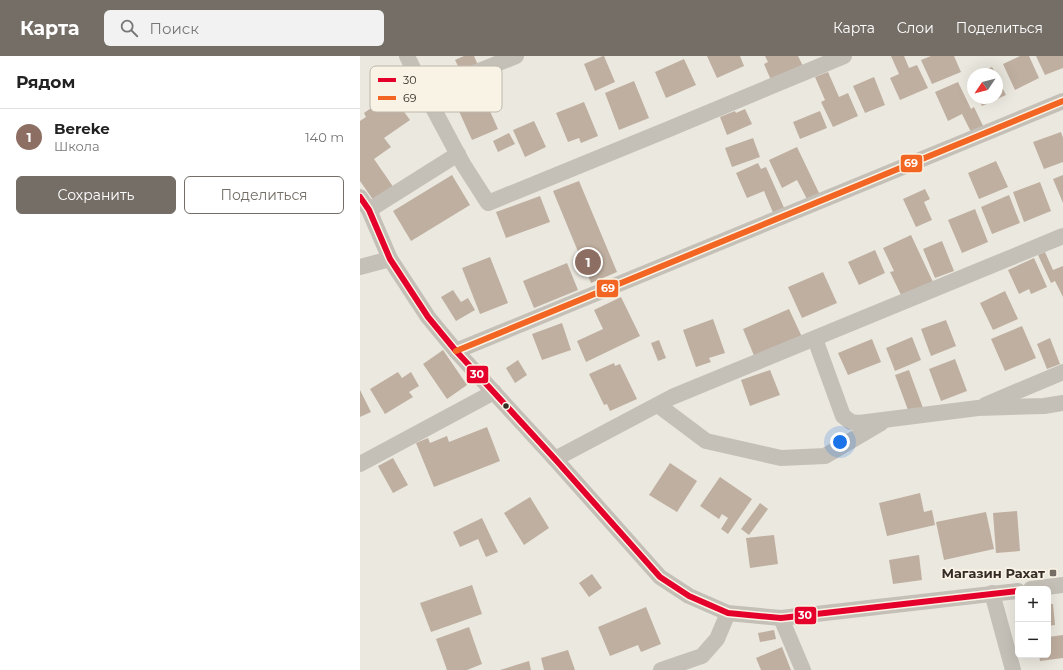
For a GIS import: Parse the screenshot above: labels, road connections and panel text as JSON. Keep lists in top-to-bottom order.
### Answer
{
  "places": {
    "transit": ["Магазин Рахат"]
  },
  "lines": ["transit line 69", "transit line 30"],
  "legend": ["30", "69"],
  "north": "bottom left",
  "page": {
    "header": "Карта",
    "search": "Поиск",
    "nav": ["Карта", "Слои", "Поделиться"],
    "heading": "Рядом",
    "list": [
      {
        "mark": "1",
        "name": "Bereke",
        "note": "Школа",
        "value": "140 m"
      }
    ],
    "buttons": ["Сохранить", "Поделиться"],
    "pins": "1",
    "map_buttons": ["+", "−"]
  }
}
